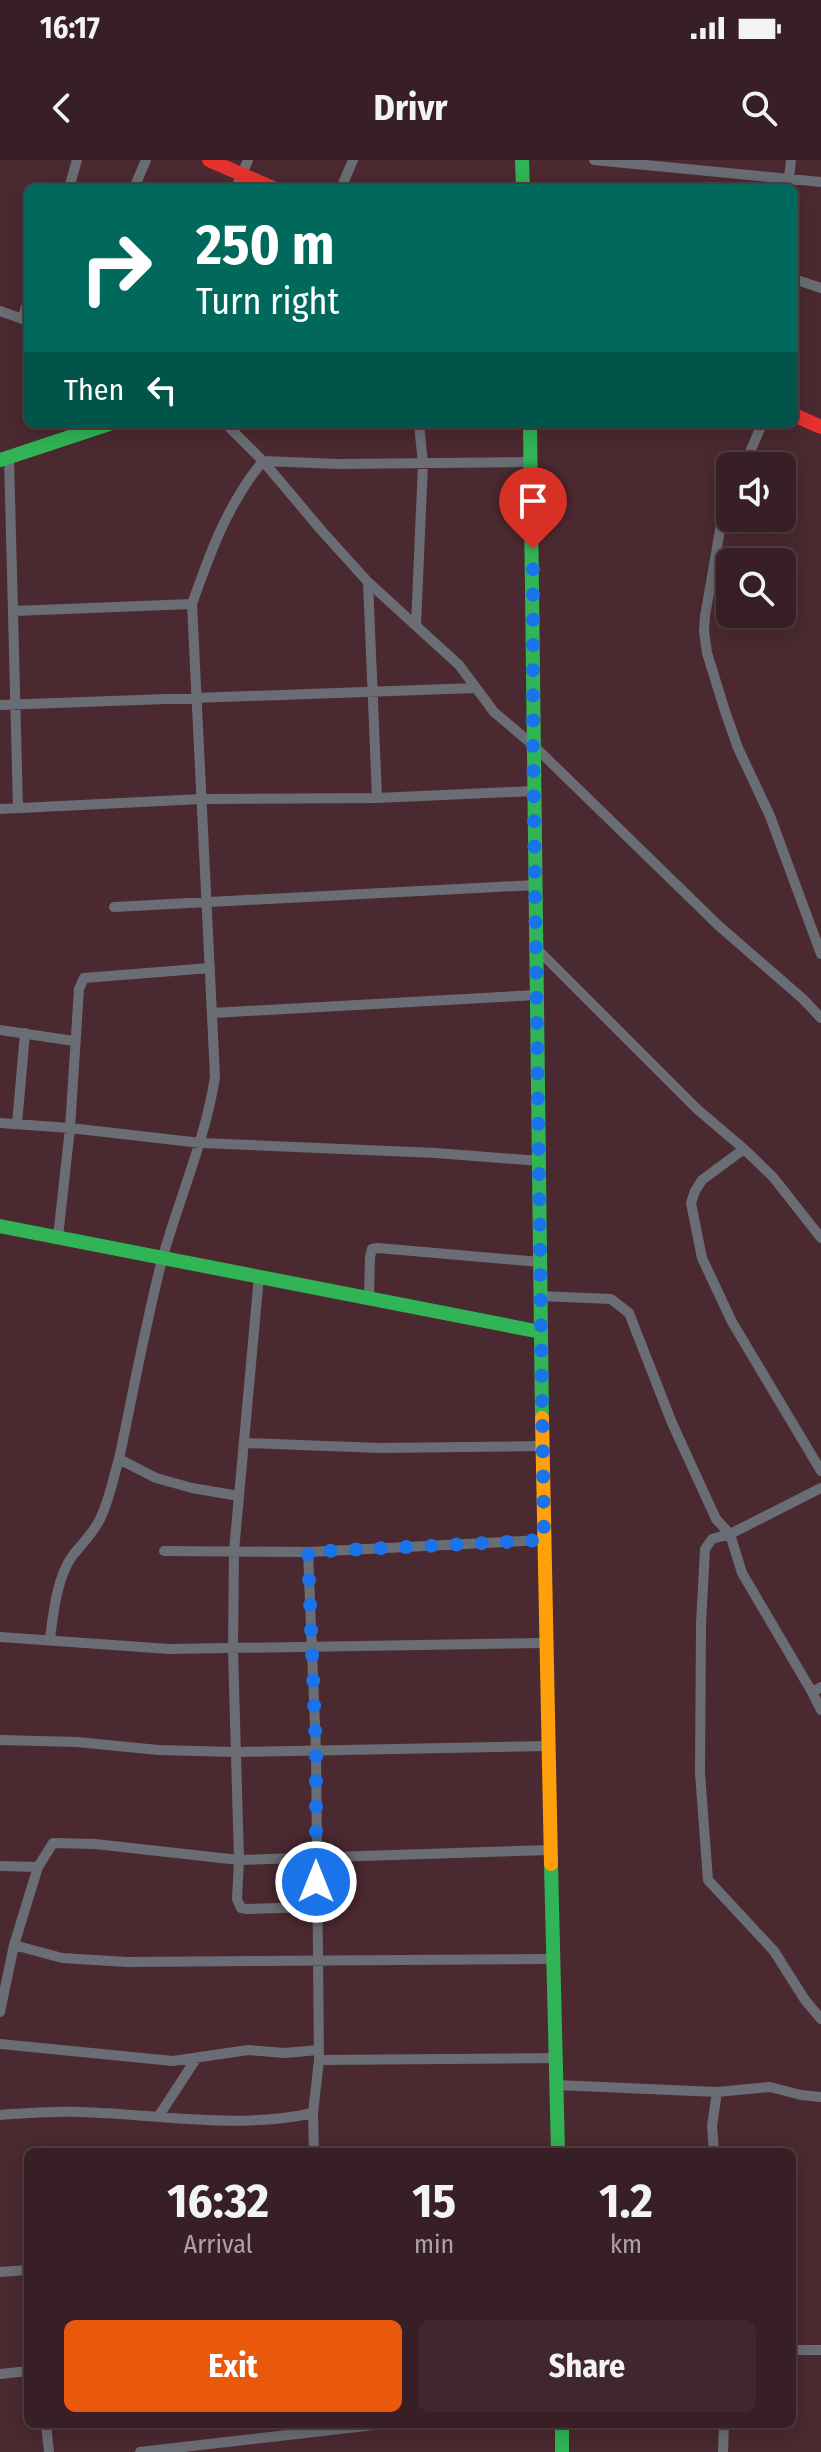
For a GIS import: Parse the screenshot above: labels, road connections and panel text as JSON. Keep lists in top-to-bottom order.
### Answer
{
  "page": {
    "status": "16:17",
    "header": "Drivr",
    "turn": ["250 m", "Turn right"],
    "then": "Then",
    "eta": [
      "16:32",
      "Arrival",
      "15",
      "min",
      "1.2",
      "km"
    ],
    "buttons": ["Exit", "Share"]
  }
}
